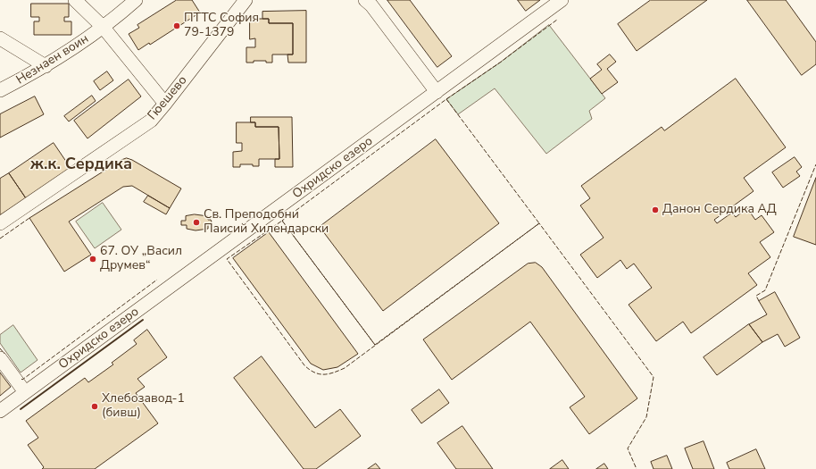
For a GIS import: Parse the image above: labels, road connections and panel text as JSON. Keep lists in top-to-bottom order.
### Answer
{
  "streets": {
    "street": ["Незнаен воин", "Гюешево", "Охридско езеро"]
  },
  "districts": ["ж.к. Сердика"],
  "places": [
    "ПТТС София 79-1379",
    "Данон Сердика АД",
    "Св. Преподобни Паисий Хилендарски",
    "67. ОУ „Васил Друмев“",
    "Хлебозавод-1 (бивш)"
  ]
}
